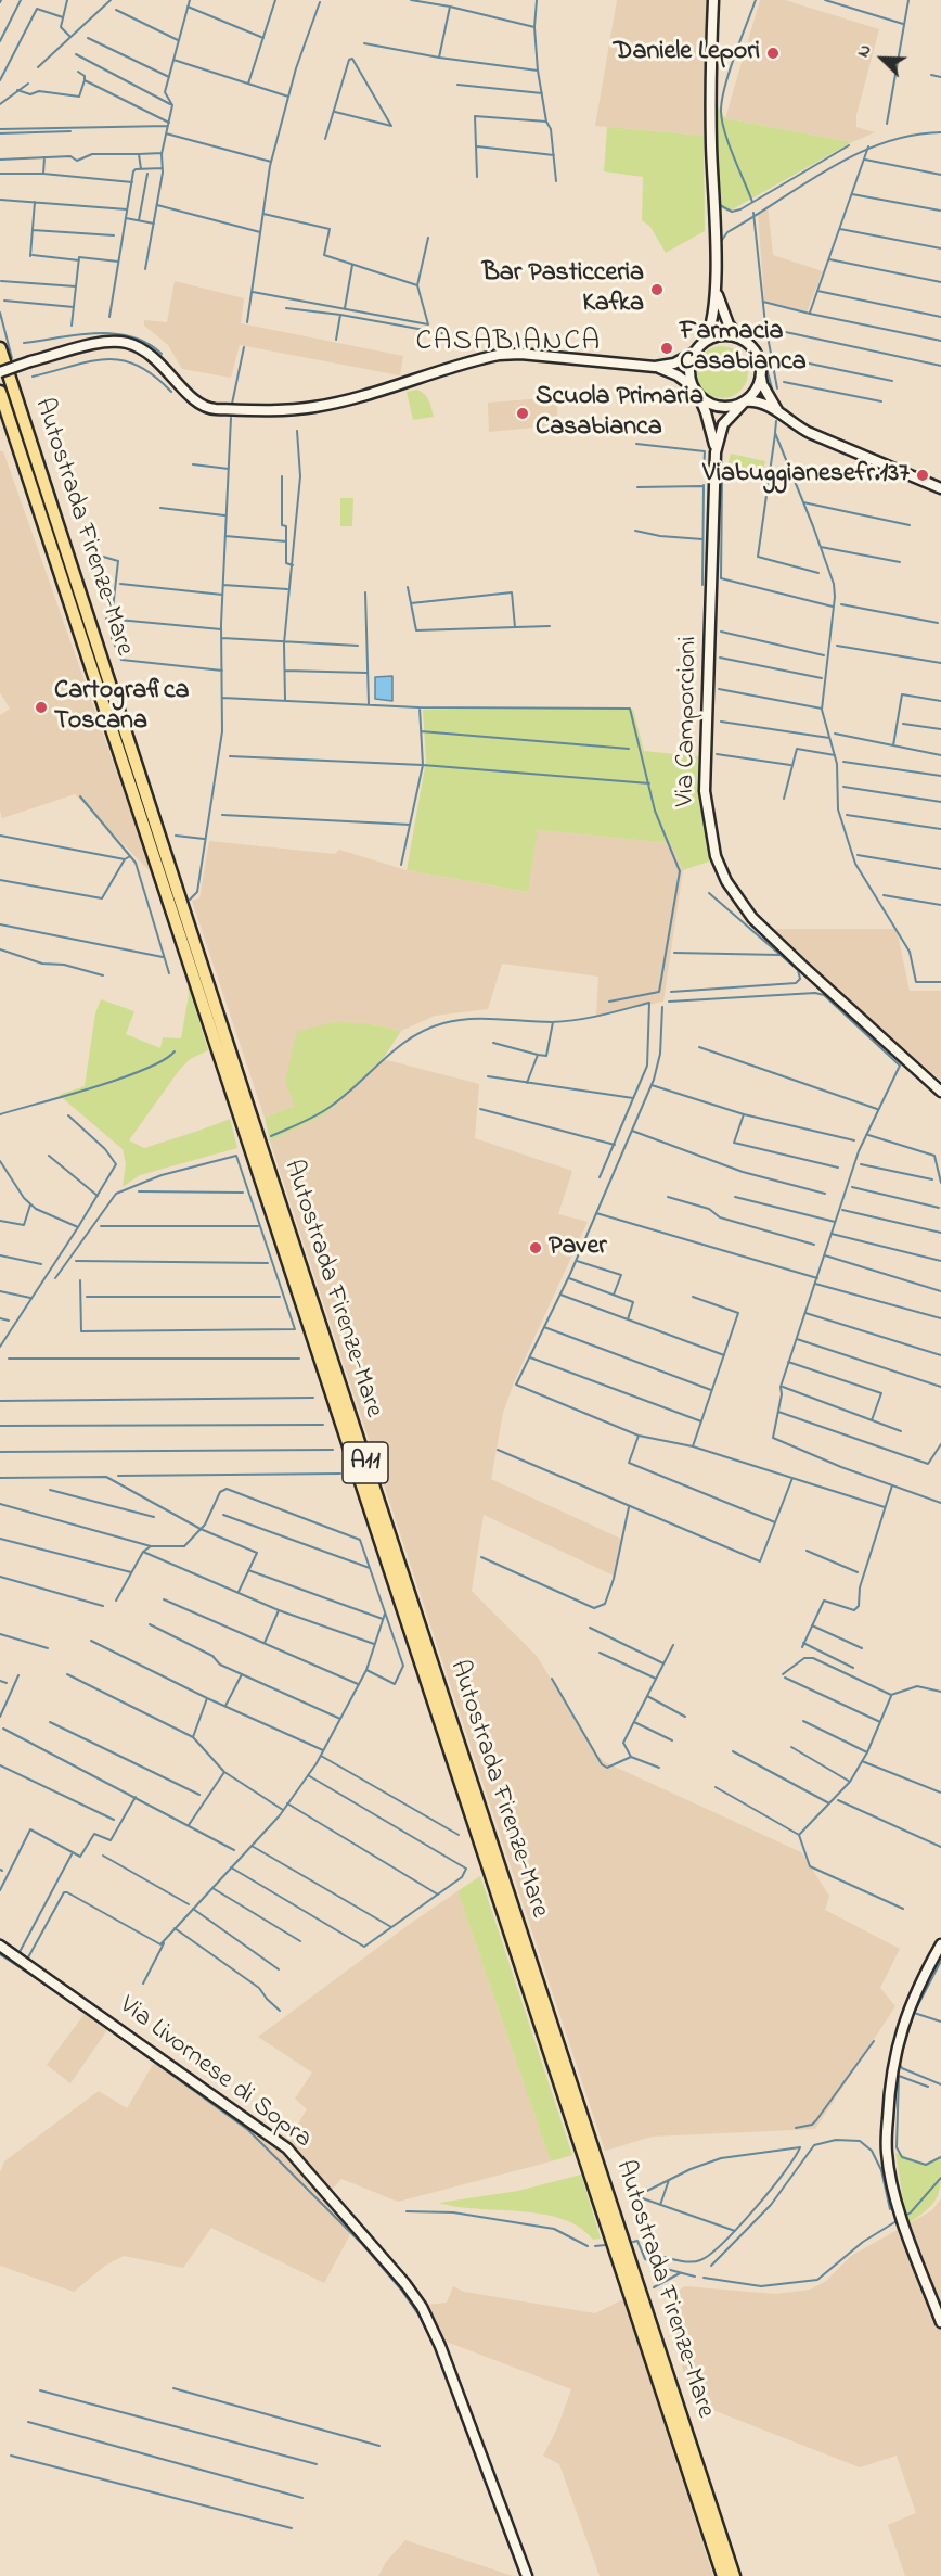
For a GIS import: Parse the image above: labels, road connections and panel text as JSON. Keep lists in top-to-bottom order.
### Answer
{
  "streets": {
    "highway": ["Autostrada Firenze-Mare", "A11"],
    "main road": ["Via Camporcioni", "Via Livornese di Sopra"]
  },
  "districts": ["CASABIANCA"],
  "places": [
    "Daniele Lepori",
    "Bar Pasticceria Kafka",
    "Farmacia Casabianca",
    "Scuola Primaria Casabianca",
    "Viabuggianesefr.137",
    "Cartografica Toscana",
    "Paver"
  ],
  "north": "top left"
}
